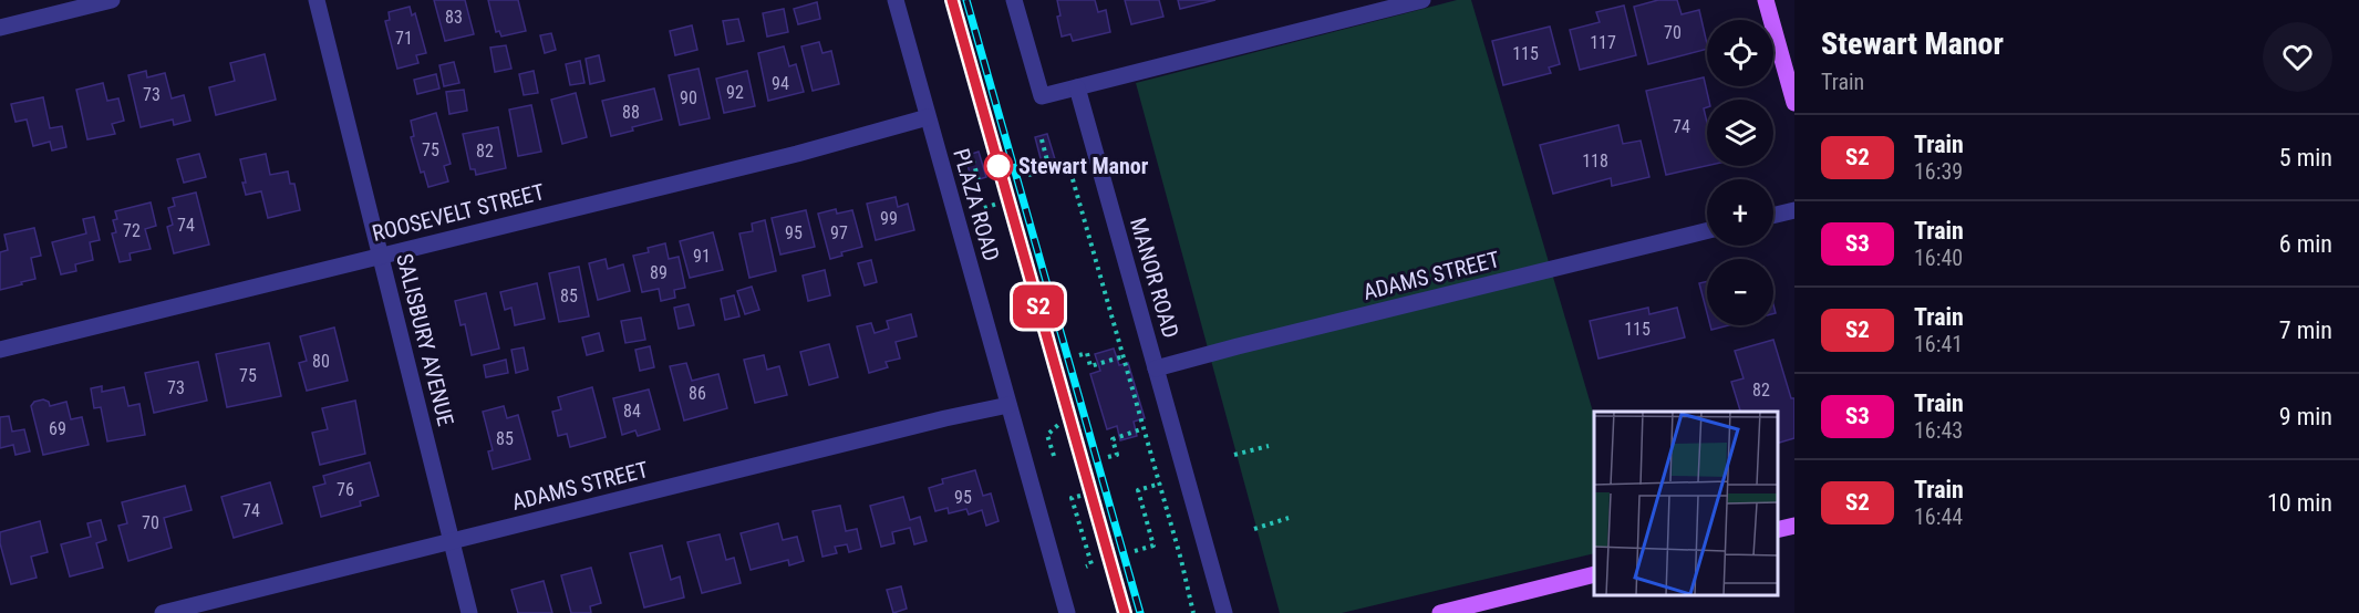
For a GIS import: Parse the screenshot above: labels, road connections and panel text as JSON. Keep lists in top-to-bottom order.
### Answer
{
  "streets": {
    "street": [
      "PLAZA ROAD",
      "ROOSEVELT STREET",
      "ADAMS STREET",
      "MANOR ROAD",
      "SALISBURY AVENUE"
    ]
  },
  "crossings": [
    ["PLAZA ROAD", "ROOSEVELT STREET"],
    ["PLAZA ROAD", "ADAMS STREET"],
    ["ROOSEVELT STREET", "SALISBURY AVENUE"],
    ["ADAMS STREET", "MANOR ROAD"],
    ["ADAMS STREET", "SALISBURY AVENUE"]
  ],
  "places": ["Stewart Manor"],
  "house_numbers": [
    "83",
    "70",
    "71",
    "117",
    "115",
    "94",
    "92",
    "73",
    "90",
    "88",
    "74",
    "75",
    "82",
    "118",
    "99",
    "74",
    "72",
    "95",
    "97",
    "91",
    "89",
    "85",
    "115",
    "80",
    "75",
    "73",
    "82",
    "86",
    "84",
    "69",
    "85",
    "76",
    "95",
    "74",
    "70"
  ],
  "page": {
    "on_map": "S2",
    "heading": ["Stewart Manor", "Train"],
    "map_buttons": ["+", "−"],
    "list": [
      {
        "mark": "S2",
        "name": "Train",
        "note": "16:39",
        "value": "5 min"
      },
      {
        "mark": "S3",
        "name": "Train",
        "note": "16:40",
        "value": "6 min"
      },
      {
        "mark": "S2",
        "name": "Train",
        "note": "16:41",
        "value": "7 min"
      },
      {
        "mark": "S3",
        "name": "Train",
        "note": "16:43",
        "value": "9 min"
      },
      {
        "mark": "S2",
        "name": "Train",
        "note": "16:44",
        "value": "10 min"
      }
    ]
  }
}
